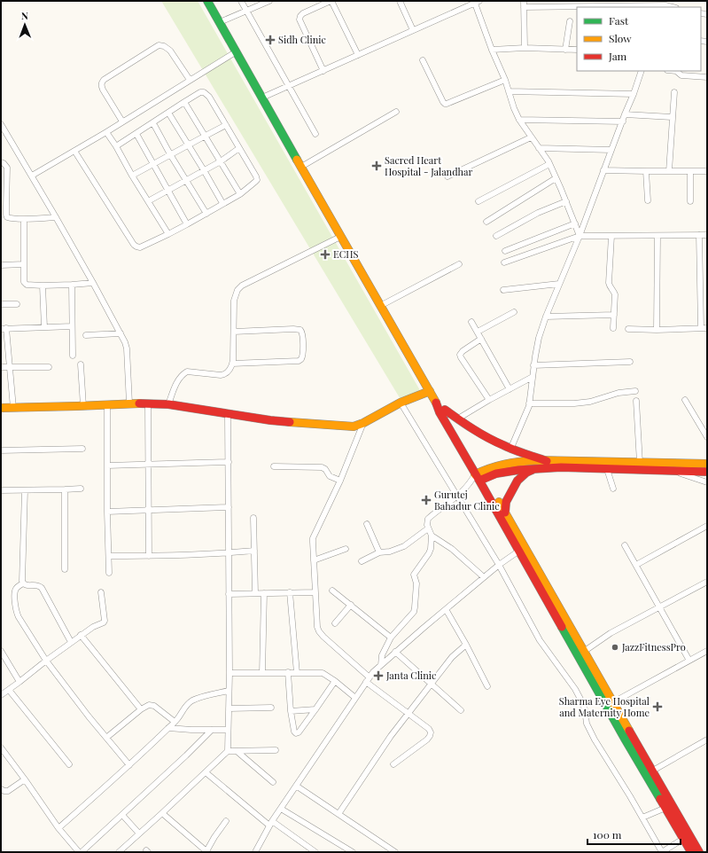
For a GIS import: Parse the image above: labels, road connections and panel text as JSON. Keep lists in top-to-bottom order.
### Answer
{
  "places": {
    "health": [
      "Sidh Clinic",
      "Sacred Heart Hospital - Jalandhar",
      "ECHS",
      "Gurutej Bahadur Clinic",
      "Janta Clinic",
      "Sharma Eye Hospital and Maternity Home"
    ],
    "other": ["JazzFitnessPro"]
  },
  "legend": ["Fast", "Slow", "Jam"],
  "scale_bar": "100 m",
  "north": "top"
}
